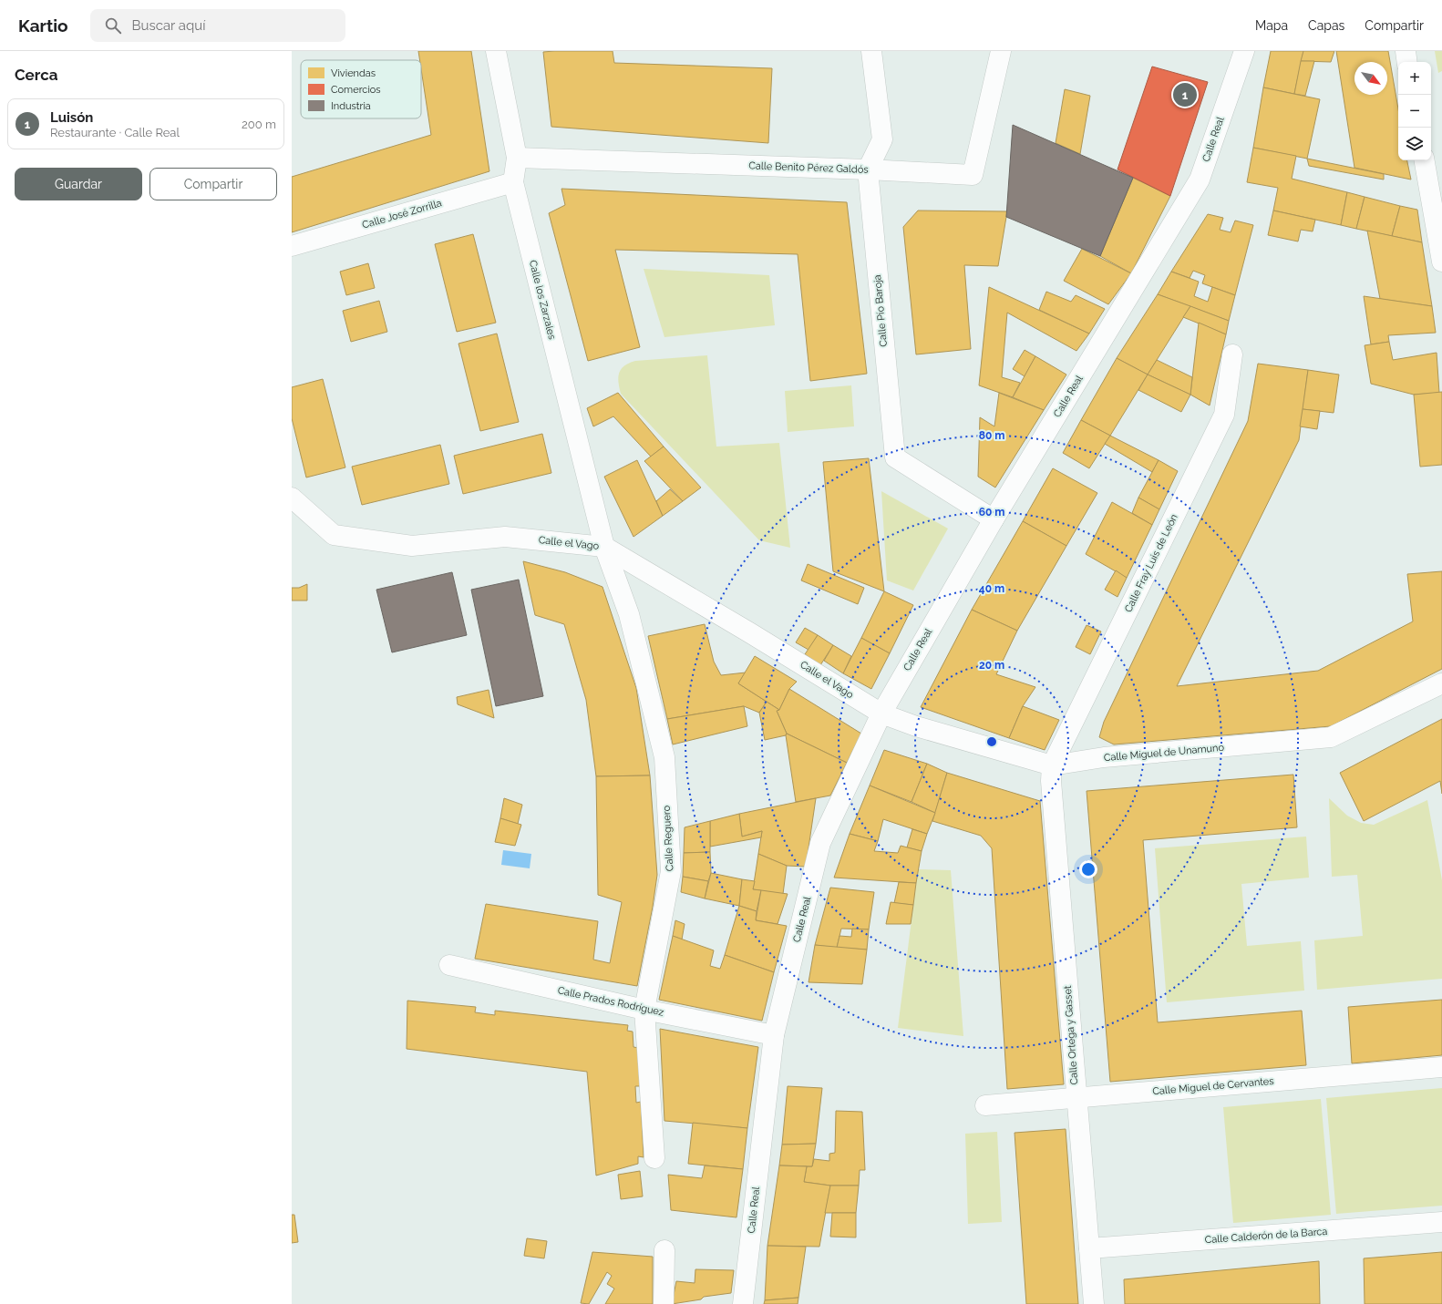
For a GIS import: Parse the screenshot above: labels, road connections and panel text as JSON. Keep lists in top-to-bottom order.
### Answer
{
  "streets": {
    "street": [
      "Calle Real",
      "Calle Benito Pérez Galdós",
      "Calle José Zorrilla",
      "Calle los Zarzales",
      "Calle Pío Baroja",
      "Calle el Vago",
      "Calle Fray Luis de León",
      "Calle Miguel de Unamuno",
      "Calle Reguero",
      "Calle Prados Rodríguez",
      "Calle Ortega y Gasset",
      "Calle Miguel de Cervantes",
      "Calle Calderón de la Barca"
    ]
  },
  "crossings": [
    ["Calle Real", "Calle Pío Baroja"],
    ["Calle Real", "Calle el Vago"],
    ["Calle Real", "Calle Miguel de Unamuno"],
    ["Calle Real", "Calle Prados Rodríguez"],
    ["Calle Benito Pérez Galdós", "Calle los Zarzales"],
    ["Calle Benito Pérez Galdós", "Calle Pío Baroja"],
    ["Calle José Zorrilla", "Calle los Zarzales"],
    ["Calle los Zarzales", "Calle el Vago"],
    ["Calle los Zarzales", "Calle Reguero"],
    ["Calle el Vago", "Calle Miguel de Unamuno"],
    ["Calle el Vago", "Calle Reguero"],
    ["Calle Fray Luis de León", "Calle Miguel de Unamuno"],
    ["Calle Fray Luis de León", "Calle Ortega y Gasset"],
    ["Calle Miguel de Unamuno", "Calle Ortega y Gasset"],
    ["Calle Reguero", "Calle Prados Rodríguez"],
    ["Calle Ortega y Gasset", "Calle Miguel de Cervantes"],
    ["Calle Ortega y Gasset", "Calle Calderón de la Barca"]
  ],
  "legend": ["Viviendas", "Comercios", "Industria"],
  "north": "bottom right",
  "page": {
    "header": "Kartio",
    "search": "Buscar aquí",
    "nav": ["Mapa", "Capas", "Compartir"],
    "heading": "Cerca",
    "map_buttons": ["+", "−"],
    "pins": "1",
    "list": [
      {
        "mark": "1",
        "name": "Luisón",
        "note": "Restaurante · Calle Real",
        "value": "200 m"
      }
    ],
    "buttons": ["Guardar", "Compartir"]
  },
  "rings": [
    "80 m",
    "60 m",
    "40 m",
    "20 m"
  ]
}
